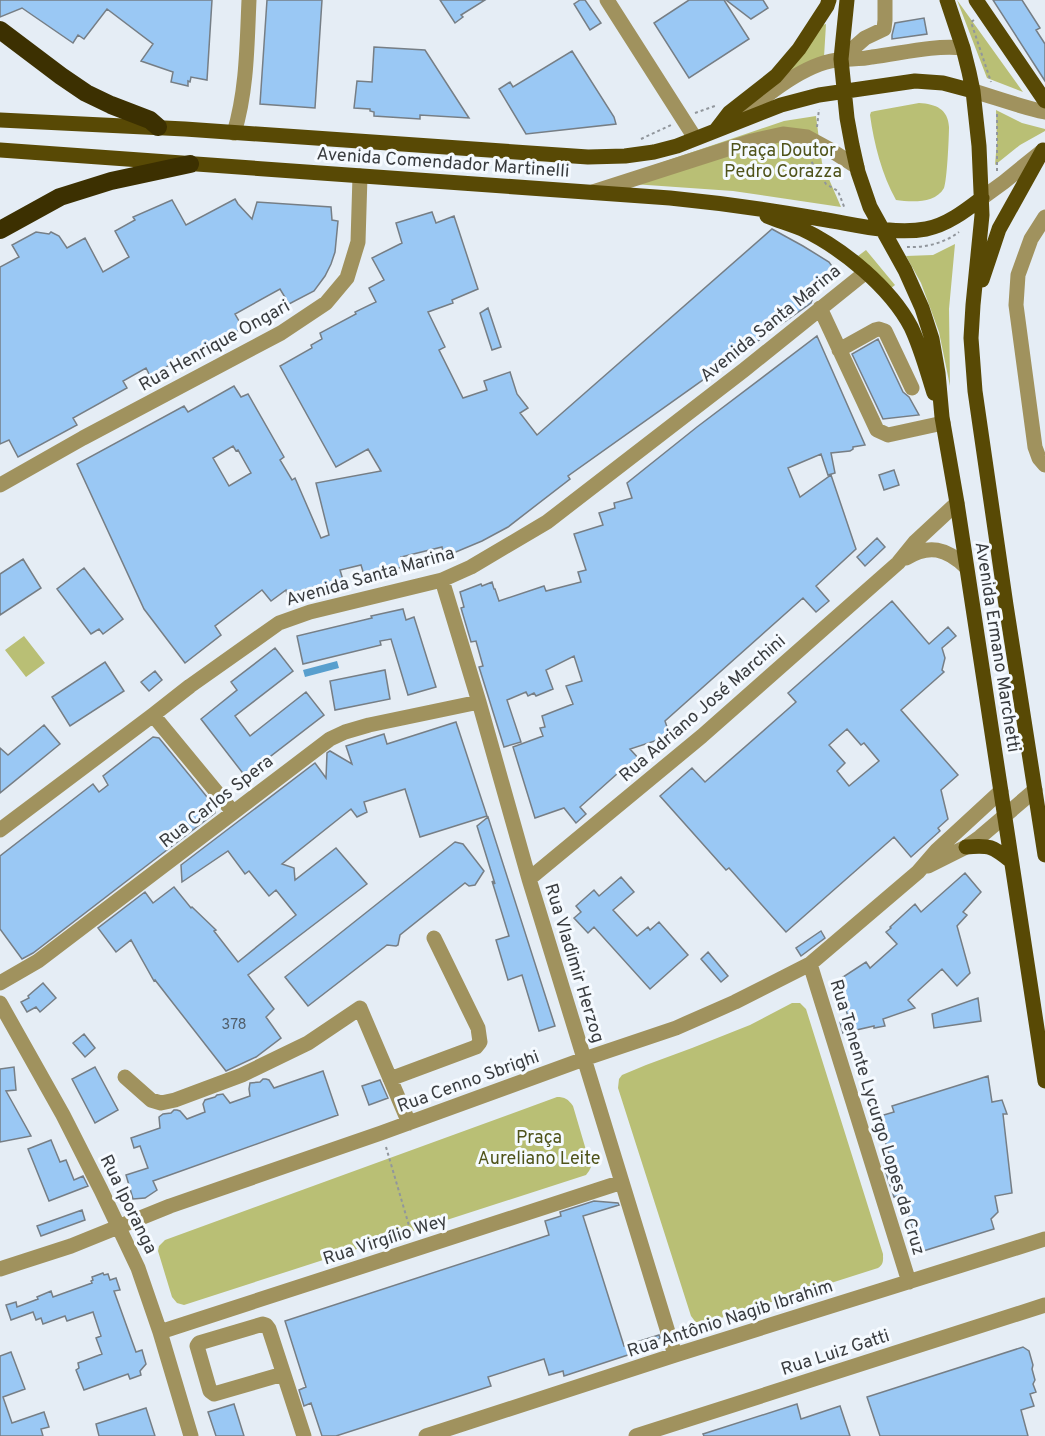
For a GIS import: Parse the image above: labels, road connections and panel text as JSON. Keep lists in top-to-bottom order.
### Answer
{
  "streets": {
    "main road": ["Avenida Comendador Martinelli", "Avenida Ermano Marchetti"],
    "street": [
      "Avenida Santa Marina",
      "Rua Henrique Ongari",
      "Rua Adriano José Marchini",
      "Rua Carlos Spera",
      "Rua Vladimir Herzog",
      "Rua Cenno Sbrighi",
      "Rua Tenente Lycurgo Lopes da Cruz",
      "Rua Iporanga",
      "Rua Virgílio Wey",
      "Rua Antônio Nagib Ibrahim",
      "Rua Luiz Gatti"
    ]
  },
  "crossings": [
    ["Avenida Comendador Martinelli", "Rua Henrique Ongari"],
    ["Avenida Comendador Martinelli", "Avenida Ermano Marchetti"],
    ["Avenida Santa Marina", "Rua Vladimir Herzog"],
    ["Avenida Ermano Marchetti", "Rua Adriano José Marchini"],
    ["Avenida Ermano Marchetti", "Rua Cenno Sbrighi"],
    ["Rua Adriano José Marchini", "Rua Vladimir Herzog"],
    ["Rua Carlos Spera", "Rua Vladimir Herzog"],
    ["Rua Vladimir Herzog", "Rua Cenno Sbrighi"],
    ["Rua Vladimir Herzog", "Rua Virgílio Wey"],
    ["Rua Vladimir Herzog", "Rua Antônio Nagib Ibrahim"],
    ["Rua Cenno Sbrighi", "Rua Tenente Lycurgo Lopes da Cruz"],
    ["Rua Cenno Sbrighi", "Rua Iporanga"],
    ["Rua Tenente Lycurgo Lopes da Cruz", "Rua Antônio Nagib Ibrahim"],
    ["Rua Iporanga", "Rua Virgílio Wey"]
  ],
  "parks": ["Praça Doutor Pedro Corazza", "Praça Aureliano Leite"],
  "house_numbers": ["378"]
}
